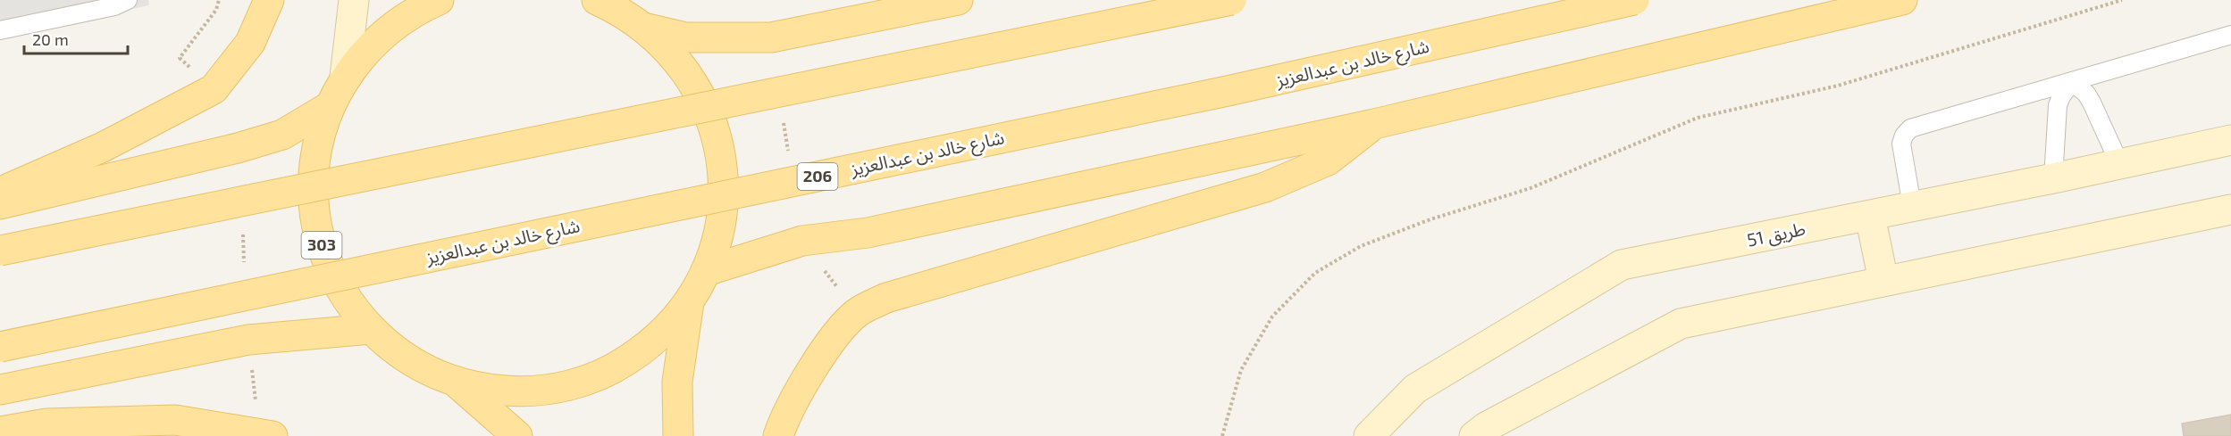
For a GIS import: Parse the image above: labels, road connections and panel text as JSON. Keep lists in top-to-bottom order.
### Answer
{
  "streets": {
    "main road": ["شارع خالد بن عبدالعزيز", "206", "303"],
    "street": ["طريق 51"]
  },
  "scale_bar": "20 m"
}
